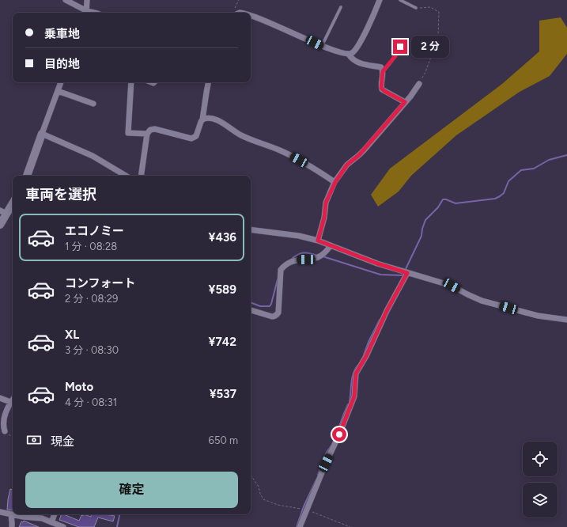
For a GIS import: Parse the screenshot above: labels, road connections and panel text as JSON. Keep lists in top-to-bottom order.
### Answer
{
  "page": {
    "banner": ["乗車地", "目的地"],
    "bubble": "2 分",
    "heading": "車両を選択",
    "list": [
      {
        "name": "エコノミー",
        "note": "1 分 · 08:28",
        "value": "¥436"
      },
      {
        "name": "コンフォート",
        "note": "2 分 · 08:29",
        "value": "¥589"
      },
      {
        "name": "XL",
        "note": "3 分 · 08:30",
        "value": "¥742"
      },
      {
        "name": "Moto",
        "note": "4 分 · 08:31",
        "value": "¥537"
      }
    ],
    "pay": ["現金", "650 m"],
    "buttons": "確定"
  }
}
